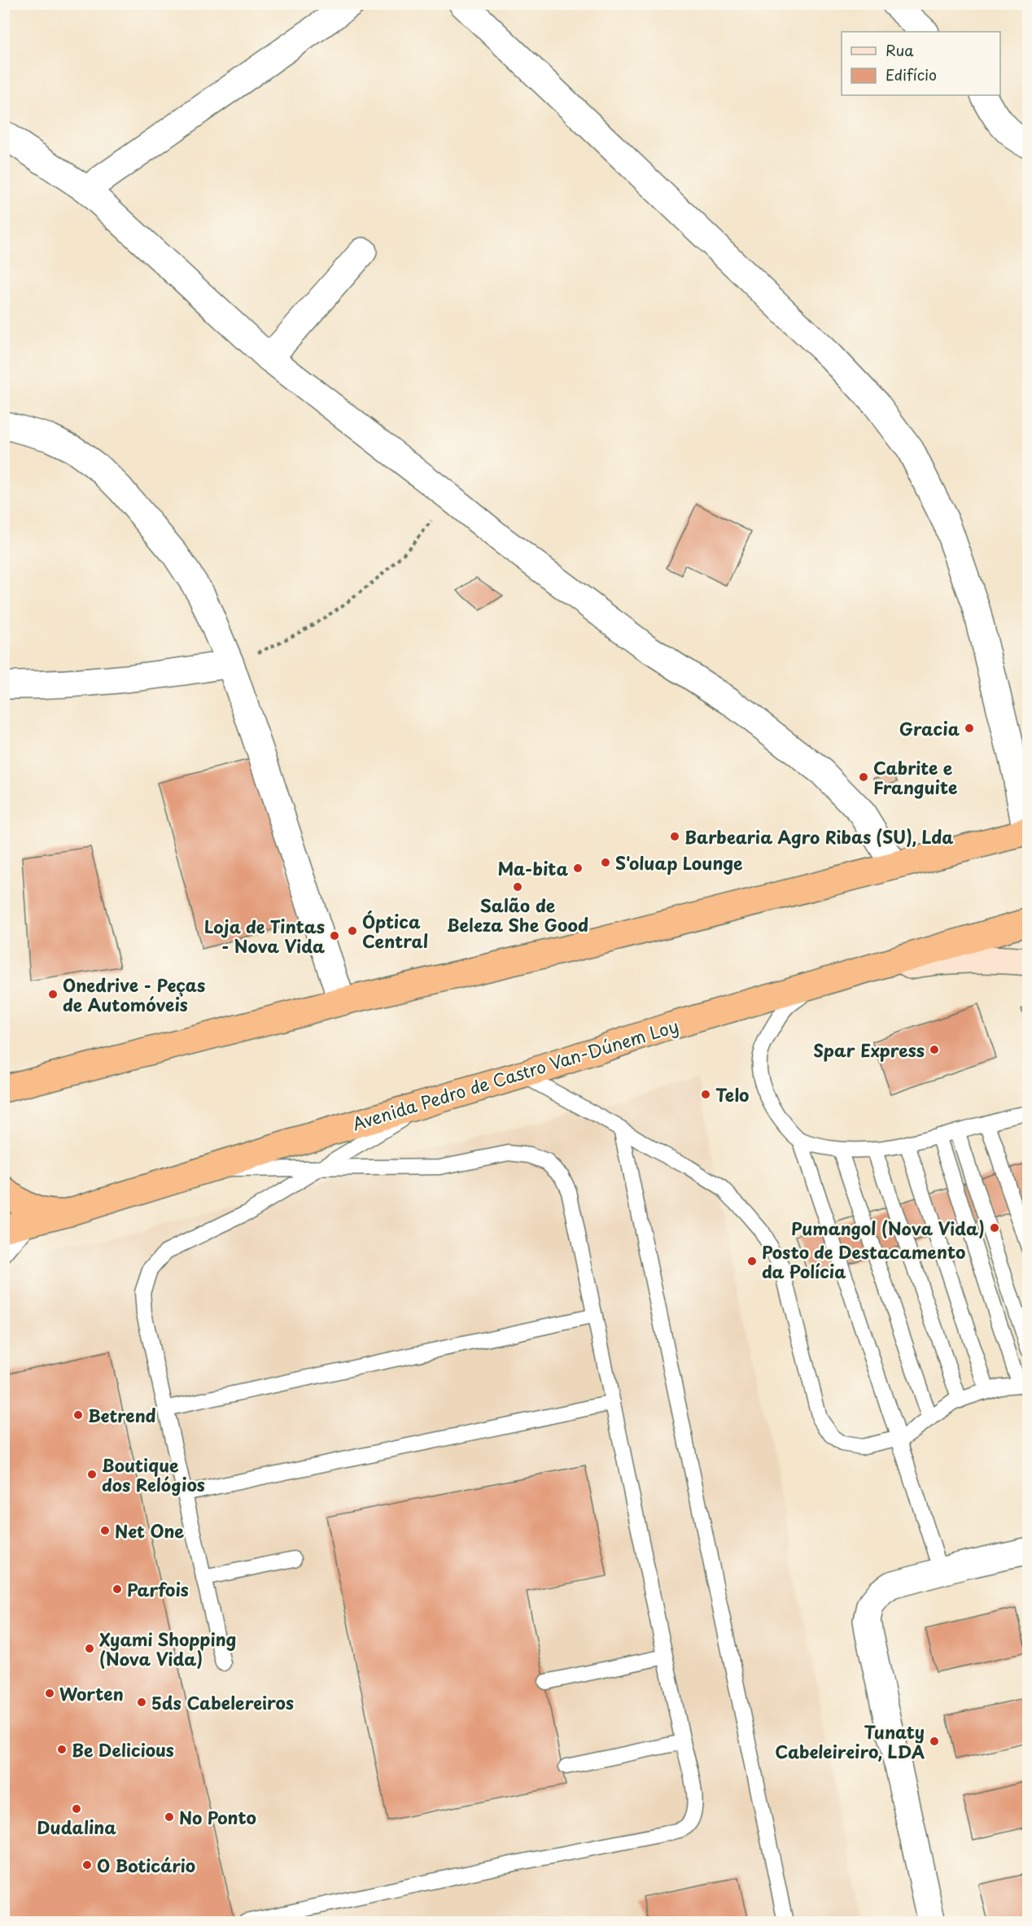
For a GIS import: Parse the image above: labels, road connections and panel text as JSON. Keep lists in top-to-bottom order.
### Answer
{
  "streets": {
    "highway": ["Avenida Pedro de Castro Van-Dúnem Loy"]
  },
  "places": [
    "Gracia",
    "Cabrite e Franguite",
    "Barbearia Agro Ribas (SU), Lda",
    "S'oluap Lounge",
    "Ma-bita",
    "Salão de Beleza She Good",
    "Óptica Central",
    "Loja de Tintas - Nova Vida",
    "Onedrive - Peças de Automóveis",
    "Spar Express",
    "Telo",
    "Pumangol (Nova Vida)",
    "Posto de Destacamento da Polícia",
    "Betrend",
    "Boutique dos Relógios",
    "Net One",
    "Parfois",
    "Xyami Shopping (Nova Vida)",
    "Worten",
    "5ds Cabelereiros",
    "Tunaty Cabeleireiro, LDA",
    "Be Delicious",
    "Dudalina",
    "No Ponto",
    "O Boticário"
  ],
  "legend": ["Rua", "Edifício"]
}
